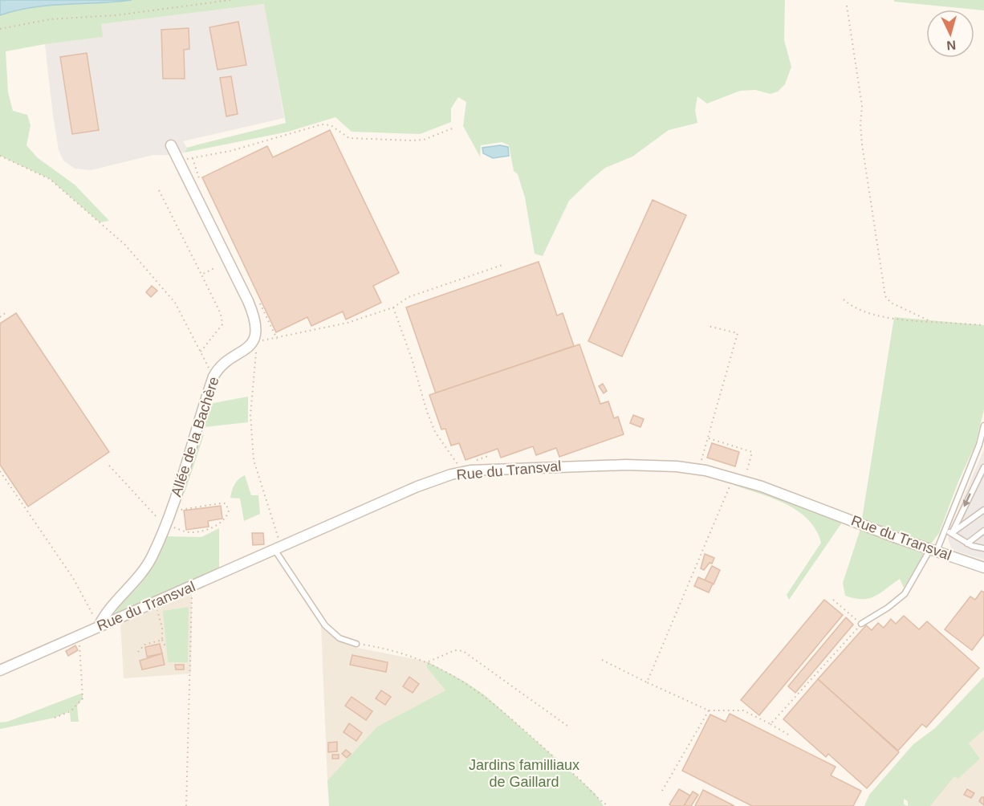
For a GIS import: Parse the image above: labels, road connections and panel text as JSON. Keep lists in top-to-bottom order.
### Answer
{
  "streets": {
    "street": ["Allée de la Bachère", "Rue du Transval"]
  },
  "crossings": [
    ["Allée de la Bachère", "Rue du Transval"]
  ],
  "parks": ["Jardins familliaux de Gaillard"],
  "north": "bottom"
}
